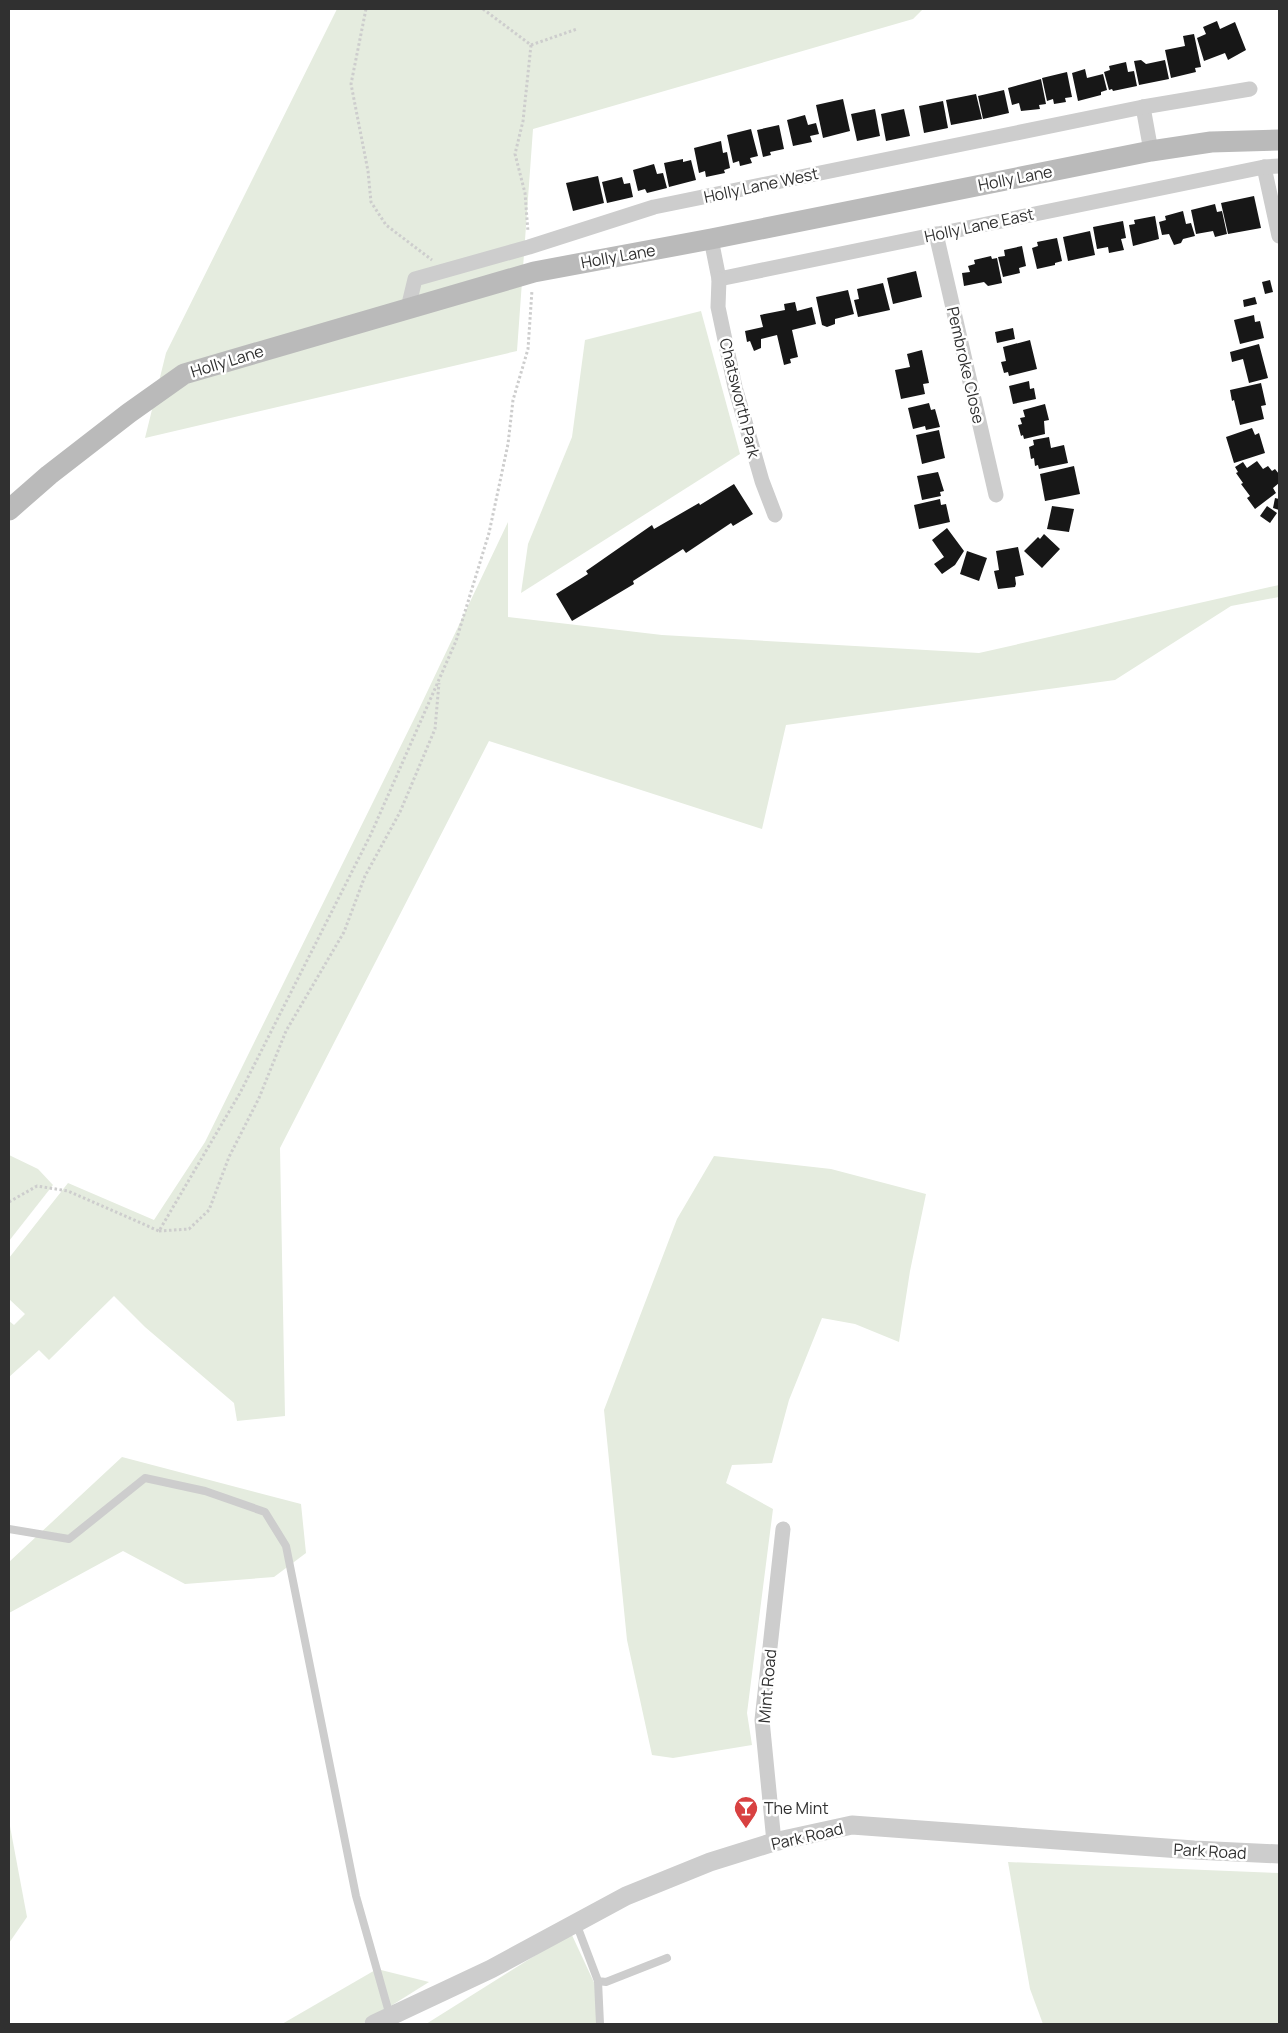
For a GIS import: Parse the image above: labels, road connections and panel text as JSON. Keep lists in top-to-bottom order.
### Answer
{
  "streets": {
    "main road": ["Holly Lane"],
    "street": [
      "Holly Lane West",
      "Holly Lane East",
      "Pembroke Close",
      "Chatsworth Park",
      "Mint Road",
      "Park Road"
    ]
  },
  "crossings": [
    ["Holly Lane", "Holly Lane West"],
    ["Holly Lane East", "Pembroke Close"],
    ["Holly Lane East", "Chatsworth Park"],
    ["Mint Road", "Park Road"]
  ],
  "places": {
    "bar": ["The Mint"]
  }
}
